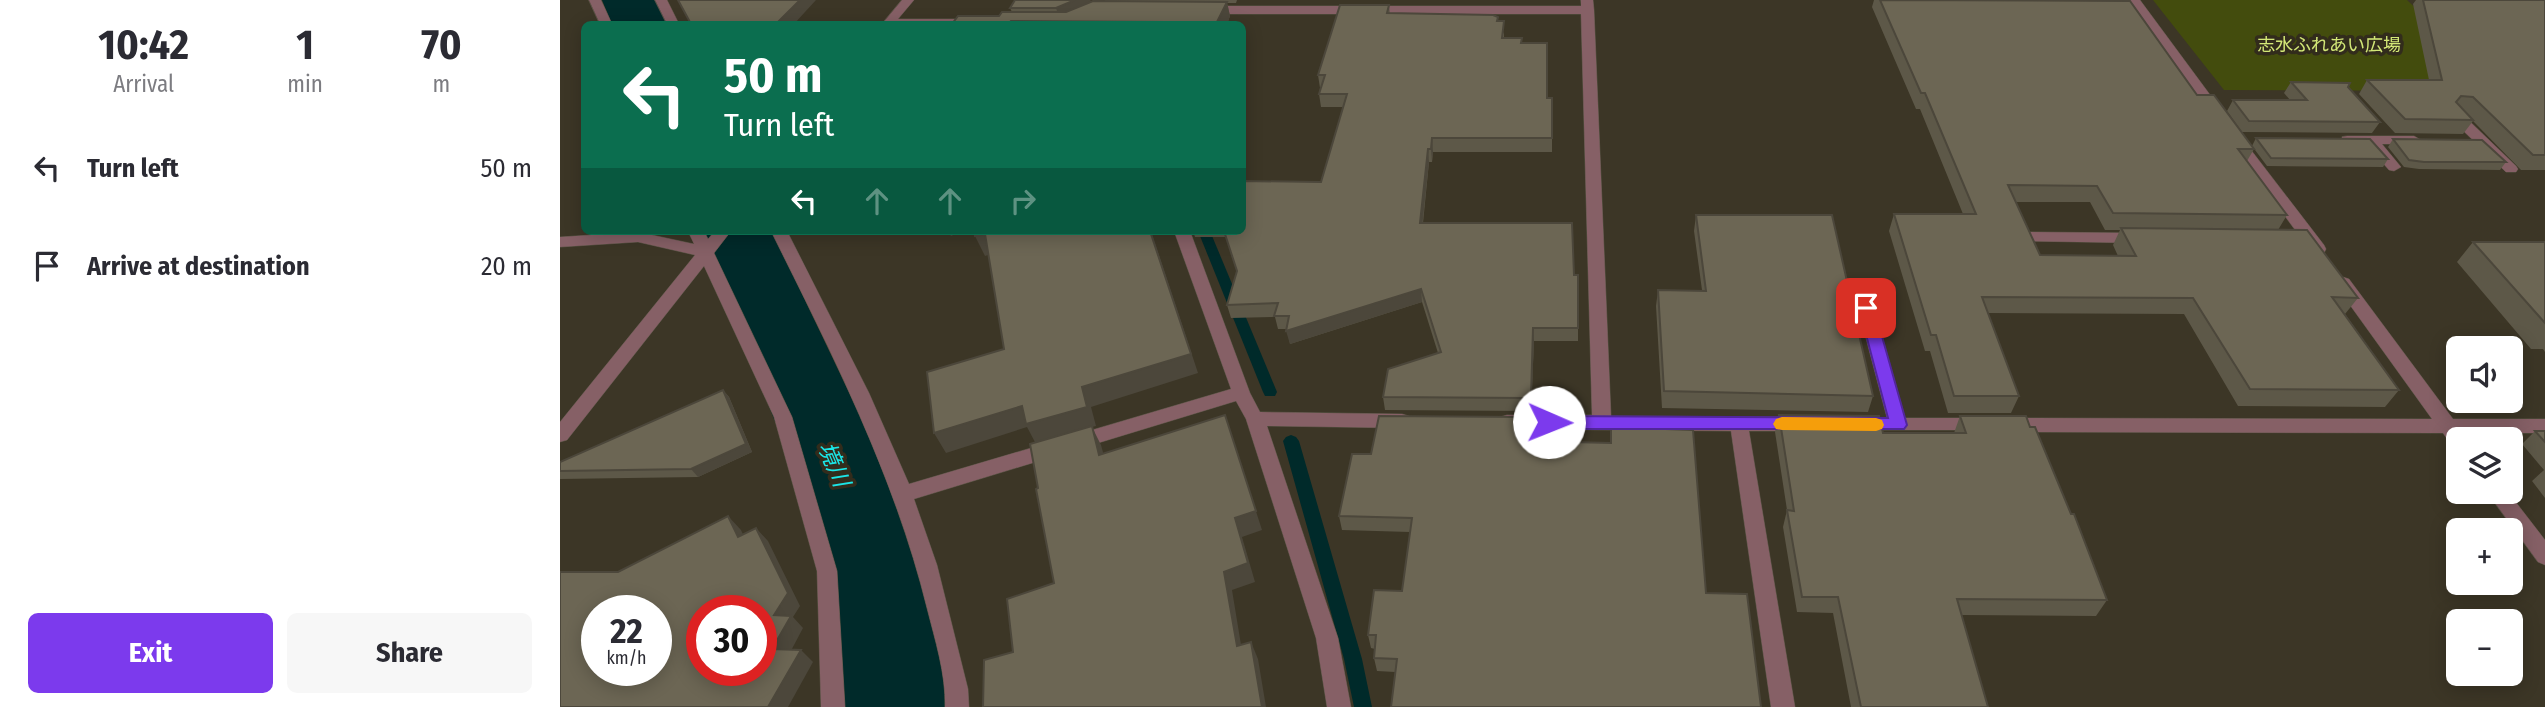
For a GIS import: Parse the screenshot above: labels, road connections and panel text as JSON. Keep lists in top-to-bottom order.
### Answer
{
  "water": ["境川"],
  "parks": ["志水ふれあい広場"],
  "page": {
    "eta": [
      "10:42",
      "Arrival",
      "1",
      "min",
      "70",
      "m"
    ],
    "turn": ["50 m", "Turn left"],
    "list": [
      {
        "name": "Turn left",
        "value": "50 m"
      },
      {
        "name": "Arrive at destination",
        "value": "20 m"
      }
    ],
    "map_buttons": ["+", "−"],
    "speed": "22 km/h",
    "limit": "30",
    "buttons": ["Exit", "Share"]
  }
}
